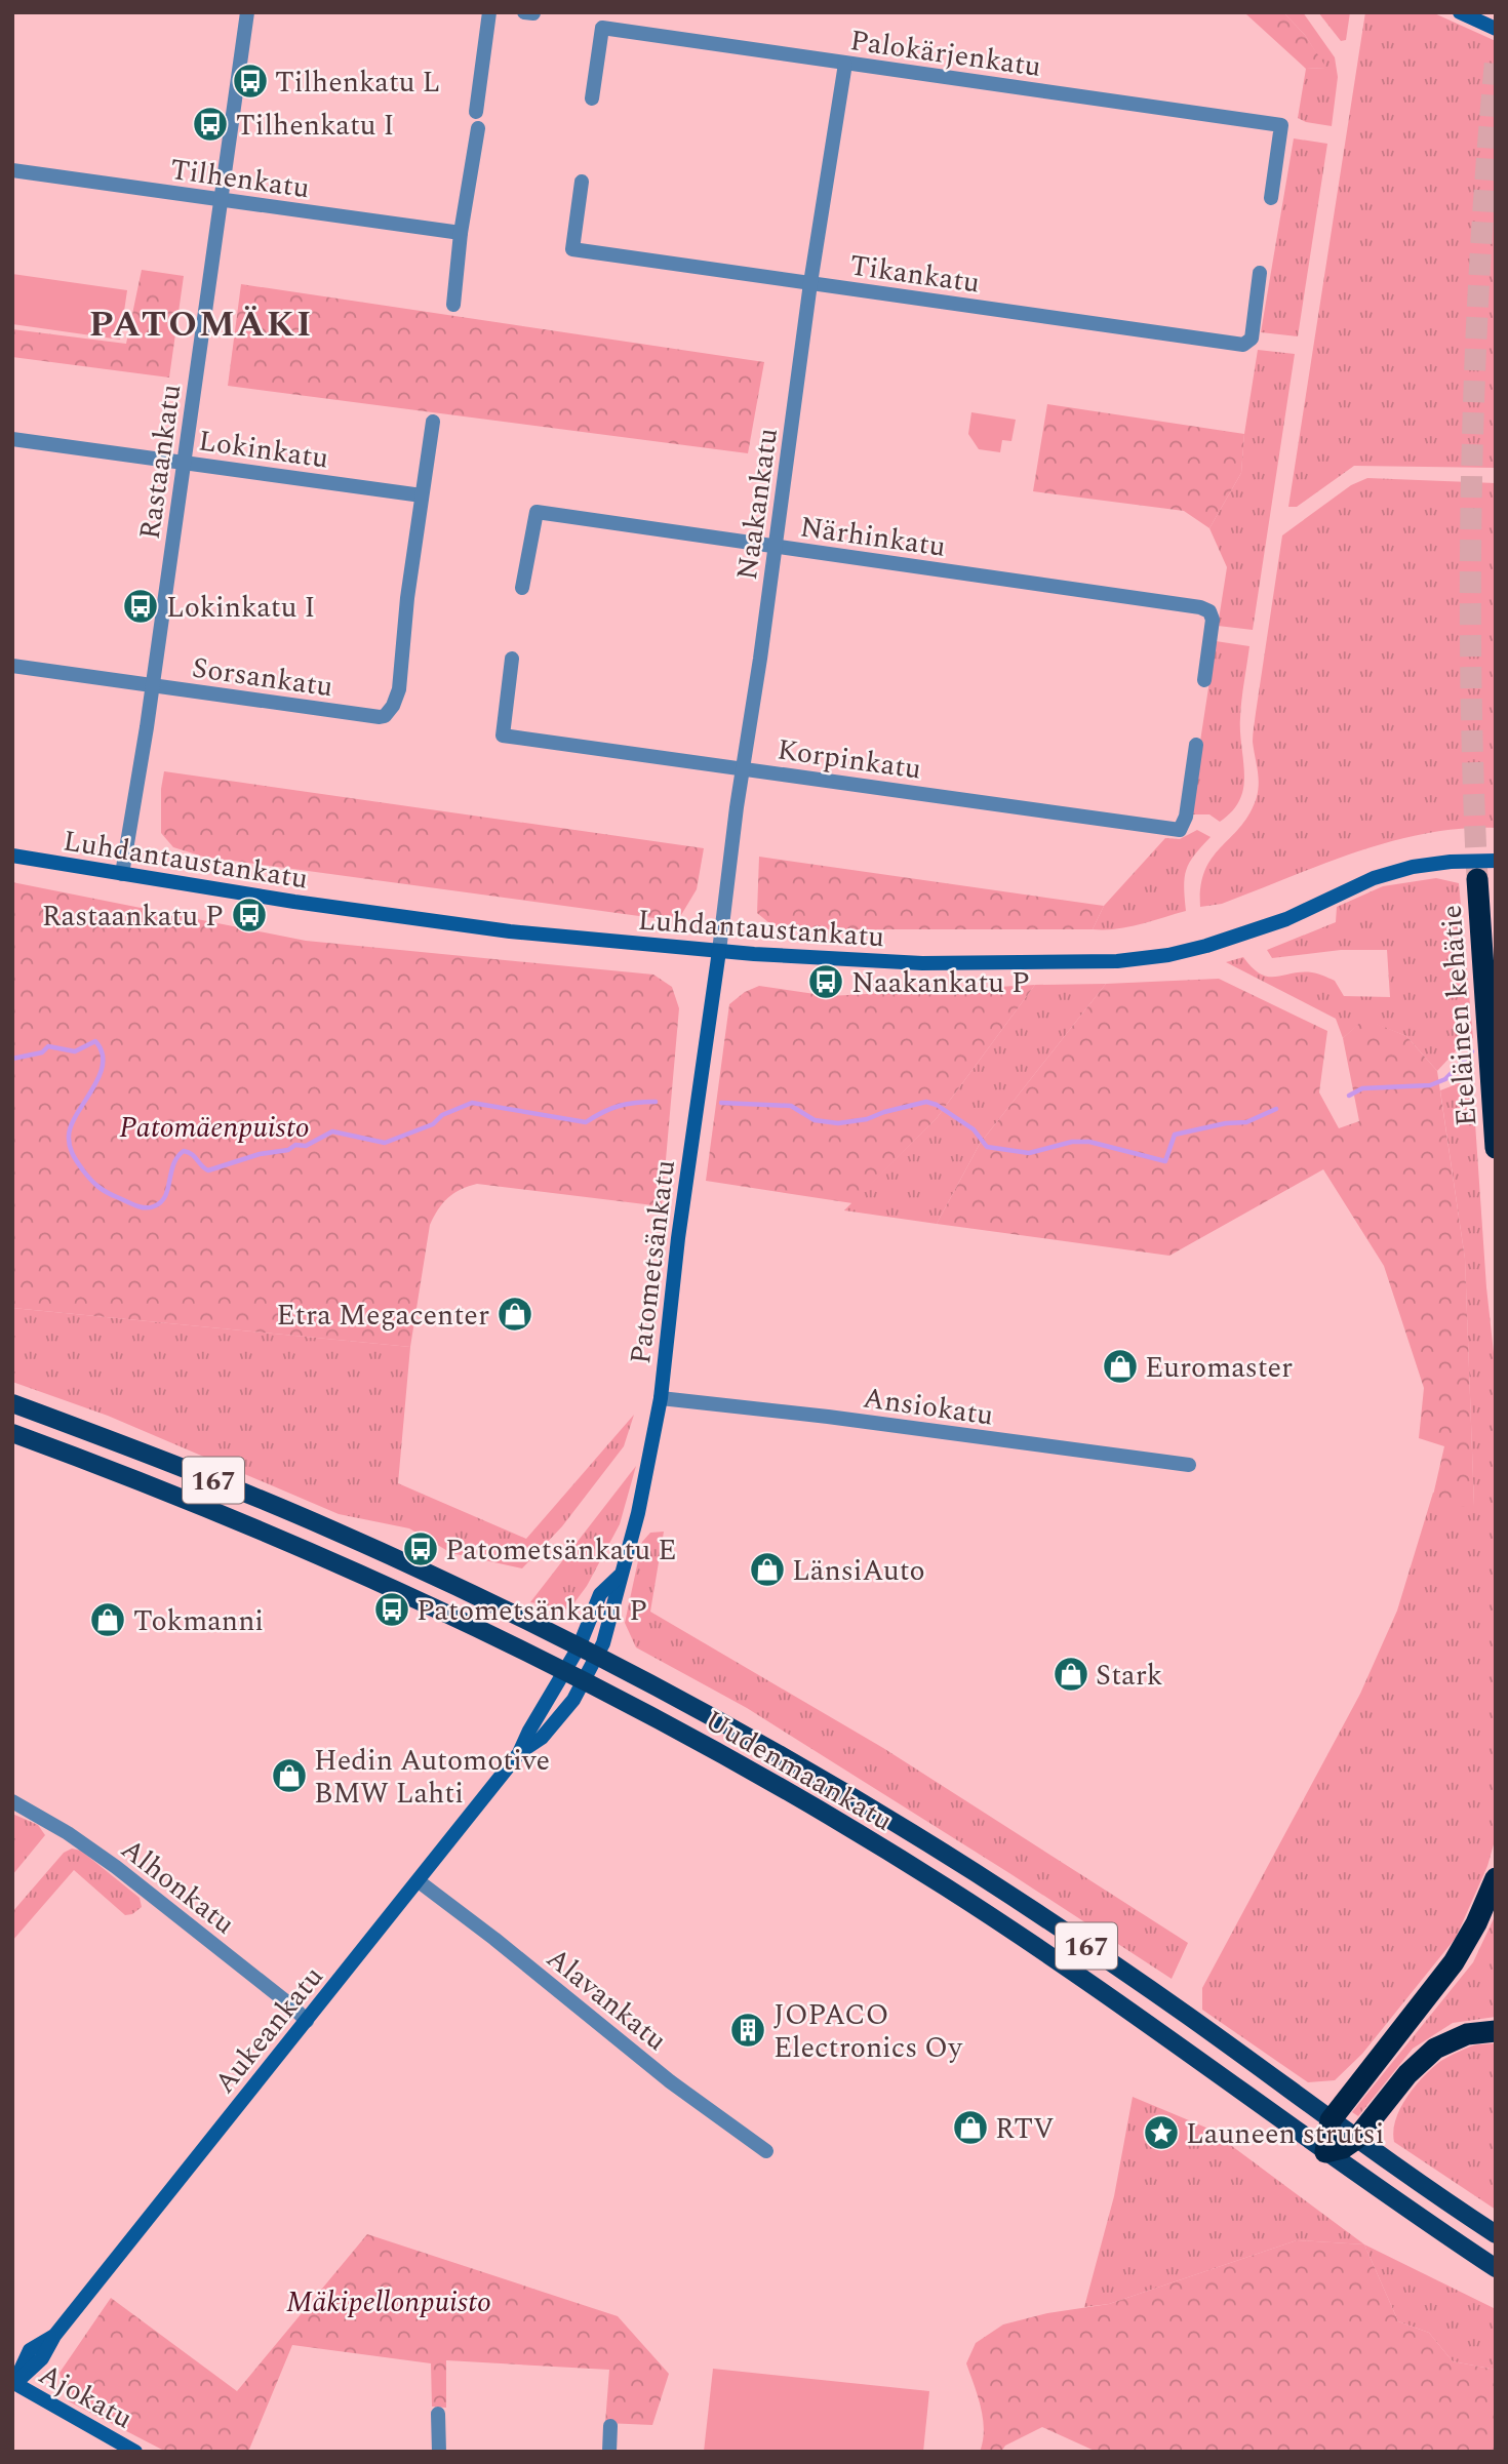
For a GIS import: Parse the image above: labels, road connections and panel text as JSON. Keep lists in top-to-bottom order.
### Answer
{
  "streets": {
    "highway": ["Eteläinen kehätie"],
    "main road": ["167", "Uudenmaankatu"],
    "street": [
      "Palokärjenkatu",
      "Tilhenkatu",
      "Tikankatu",
      "Lokinkatu",
      "Rastaankatu",
      "Naakankatu",
      "Närhinkatu",
      "Sorsankatu",
      "Korpinkatu",
      "Luhdantaustankatu",
      "Patometsänkatu",
      "Ansiokatu",
      "Alhonkatu",
      "Alavankatu",
      "Aukeankatu",
      "Ajokatu"
    ]
  },
  "crossings": [
    ["Palokärjenkatu", "Naakankatu"],
    ["Tilhenkatu", "Rastaankatu"],
    ["Tikankatu", "Naakankatu"],
    ["Lokinkatu", "Rastaankatu"],
    ["Lokinkatu", "Sorsankatu"],
    ["Rastaankatu", "Sorsankatu"],
    ["Rastaankatu", "Luhdantaustankatu"],
    ["Naakankatu", "Närhinkatu"],
    ["Naakankatu", "Korpinkatu"],
    ["Naakankatu", "Luhdantaustankatu"],
    ["Naakankatu", "Patometsänkatu"],
    ["Luhdantaustankatu", "Patometsänkatu"],
    ["Patometsänkatu", "Ansiokatu"],
    ["Patometsänkatu", "Uudenmaankatu"],
    ["Patometsänkatu", "Aukeankatu"],
    ["Uudenmaankatu", "Aukeankatu"],
    ["Alhonkatu", "Aukeankatu"],
    ["Alavankatu", "Aukeankatu"],
    ["Aukeankatu", "Ajokatu"]
  ],
  "districts": ["PATOMÄKI"],
  "parks": ["Patomäenpuisto", "Mäkipellonpuisto"],
  "places": {
    "bus stop": [
      "Tilhenkatu L",
      "Tilhenkatu I",
      "Lokinkatu I",
      "Rastaankatu P",
      "Naakankatu P",
      "Patometsänkatu E",
      "Patometsänkatu P"
    ],
    "shop": [
      "Etra Megacenter",
      "Euromaster",
      "LänsiAuto",
      "Tokmanni",
      "Stark",
      "Hedin Automotive BMW Lahti",
      "RTV"
    ],
    "building": ["JOPACO Electronics Oy"],
    "place": ["Launeen strutsi"]
  }
}
